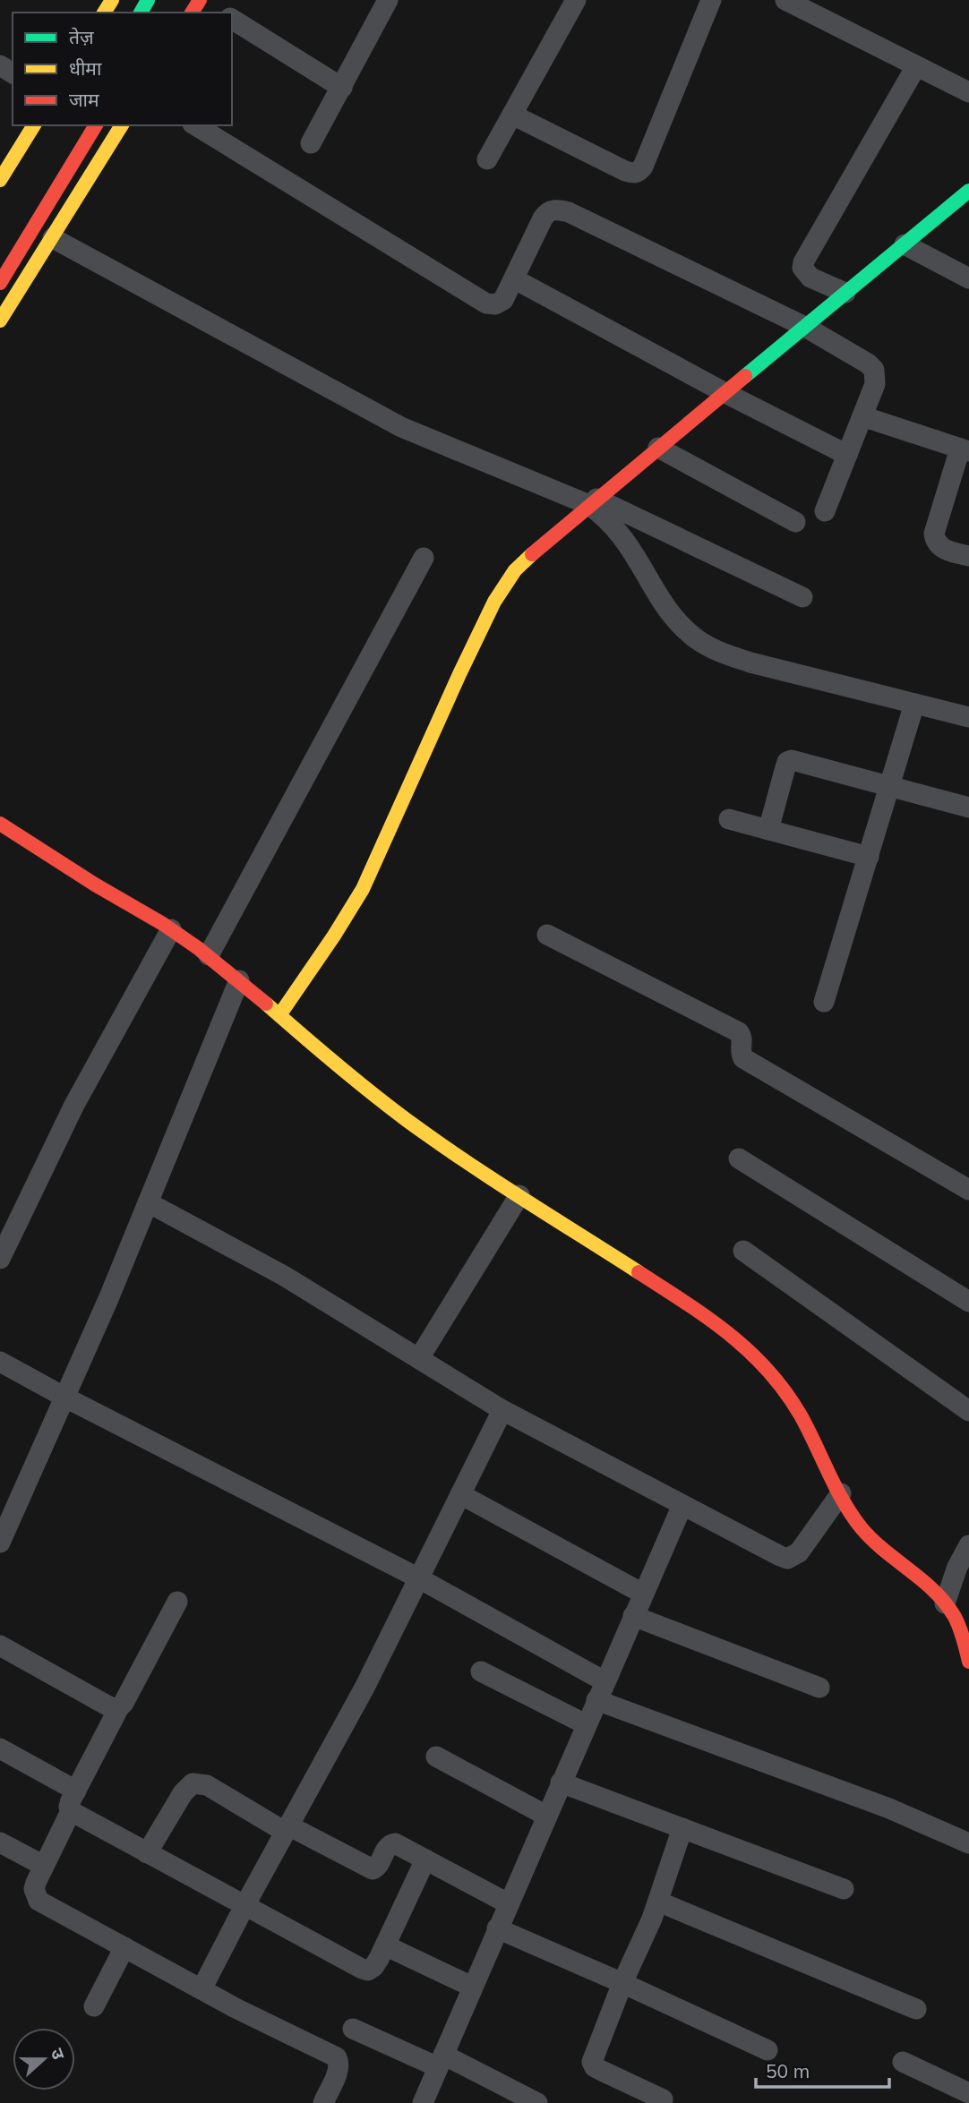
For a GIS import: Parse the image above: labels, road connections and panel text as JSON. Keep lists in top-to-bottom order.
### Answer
{
  "legend": ["तेज़", "धीमा", "जाम"],
  "scale_bar": "50 m",
  "north": "right"
}
